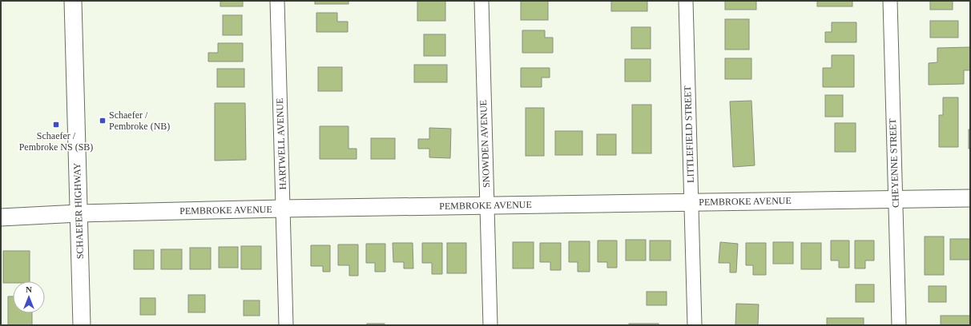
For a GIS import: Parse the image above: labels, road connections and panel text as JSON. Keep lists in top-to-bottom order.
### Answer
{
  "streets": {
    "street": [
      "LITTLEFIELD STREET",
      "HARTWELL AVENUE",
      "SNOWDEN AVENUE",
      "CHEYENNE STREET",
      "PEMBROKE AVENUE",
      "SCHAEFER HIGHWAY"
    ]
  },
  "crossings": [
    ["LITTLEFIELD STREET", "PEMBROKE AVENUE"],
    ["HARTWELL AVENUE", "PEMBROKE AVENUE"],
    ["SNOWDEN AVENUE", "PEMBROKE AVENUE"],
    ["CHEYENNE STREET", "PEMBROKE AVENUE"],
    ["PEMBROKE AVENUE", "SCHAEFER HIGHWAY"]
  ],
  "places": {
    "transit": ["Schaefer / Pembroke (NB)", "Schaefer / Pembroke NS (SB)"]
  },
  "north": "top"
}
